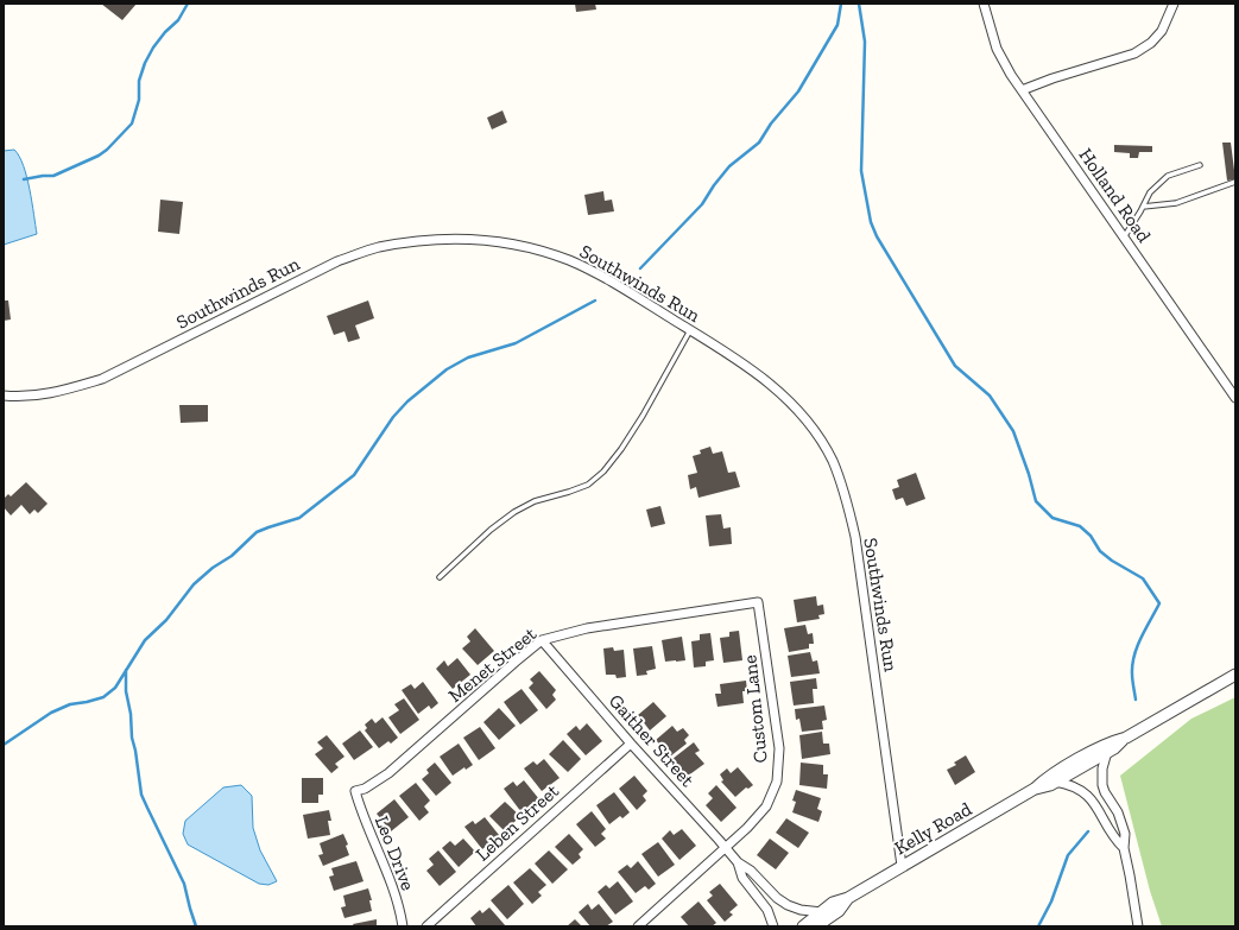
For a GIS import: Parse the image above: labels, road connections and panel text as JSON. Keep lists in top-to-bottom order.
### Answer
{
  "streets": {
    "street": [
      "Holland Road",
      "Southwinds Run",
      "Menet Street",
      "Custom Lane",
      "Gaither Street",
      "Leben Street",
      "Kelly Road",
      "Leo Drive"
    ]
  },
  "crossings": [
    ["Southwinds Run", "Kelly Road"],
    ["Menet Street", "Custom Lane"],
    ["Menet Street", "Gaither Street"],
    ["Menet Street", "Leo Drive"],
    ["Custom Lane", "Gaither Street"],
    ["Gaither Street", "Leben Street"],
    ["Gaither Street", "Kelly Road"]
  ]
}
